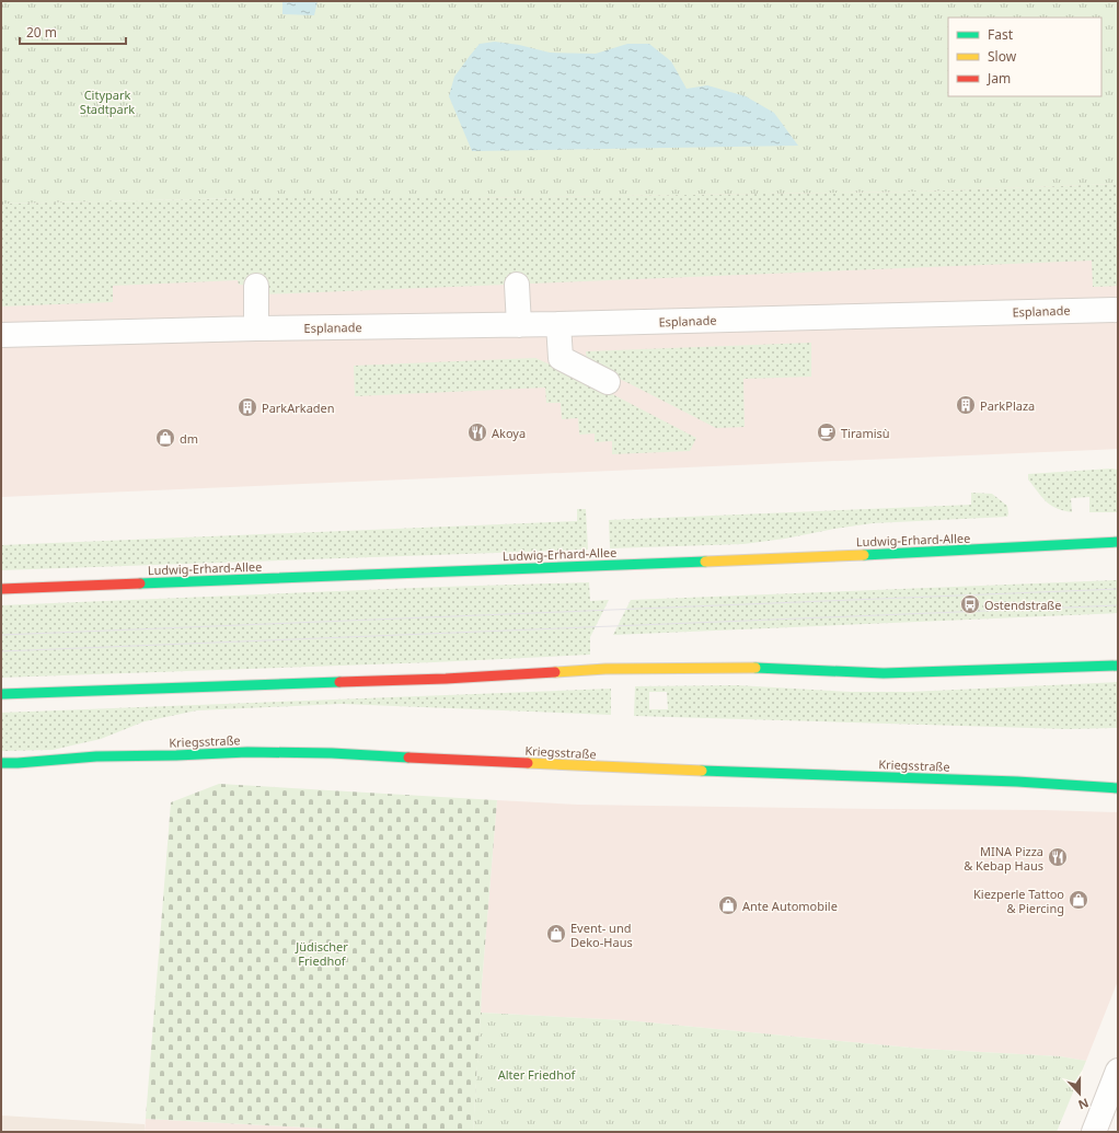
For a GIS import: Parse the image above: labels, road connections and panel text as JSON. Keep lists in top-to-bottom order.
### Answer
{
  "streets": {
    "main road": ["Ludwig-Erhard-Allee", "Kriegsstraße"],
    "street": ["Esplanade"]
  },
  "parks": ["Citypark Stadtpark", "Jüdischer Friedhof", "Alter Friedhof"],
  "places": {
    "building": ["ParkPlaza", "ParkArkaden"],
    "restaurant": ["Akoya", "MINA Pizza & Kebap Haus"],
    "cafe": ["Tiramisù"],
    "shop": [
      "dm",
      "Kiezperle Tattoo & Piercing",
      "Ante Automobile",
      "Event- und Deko-Haus"
    ],
    "bus stop": ["Ostendstraße"]
  },
  "legend": ["Fast", "Slow", "Jam"],
  "scale_bar": "20 m",
  "north": "bottom"
}
